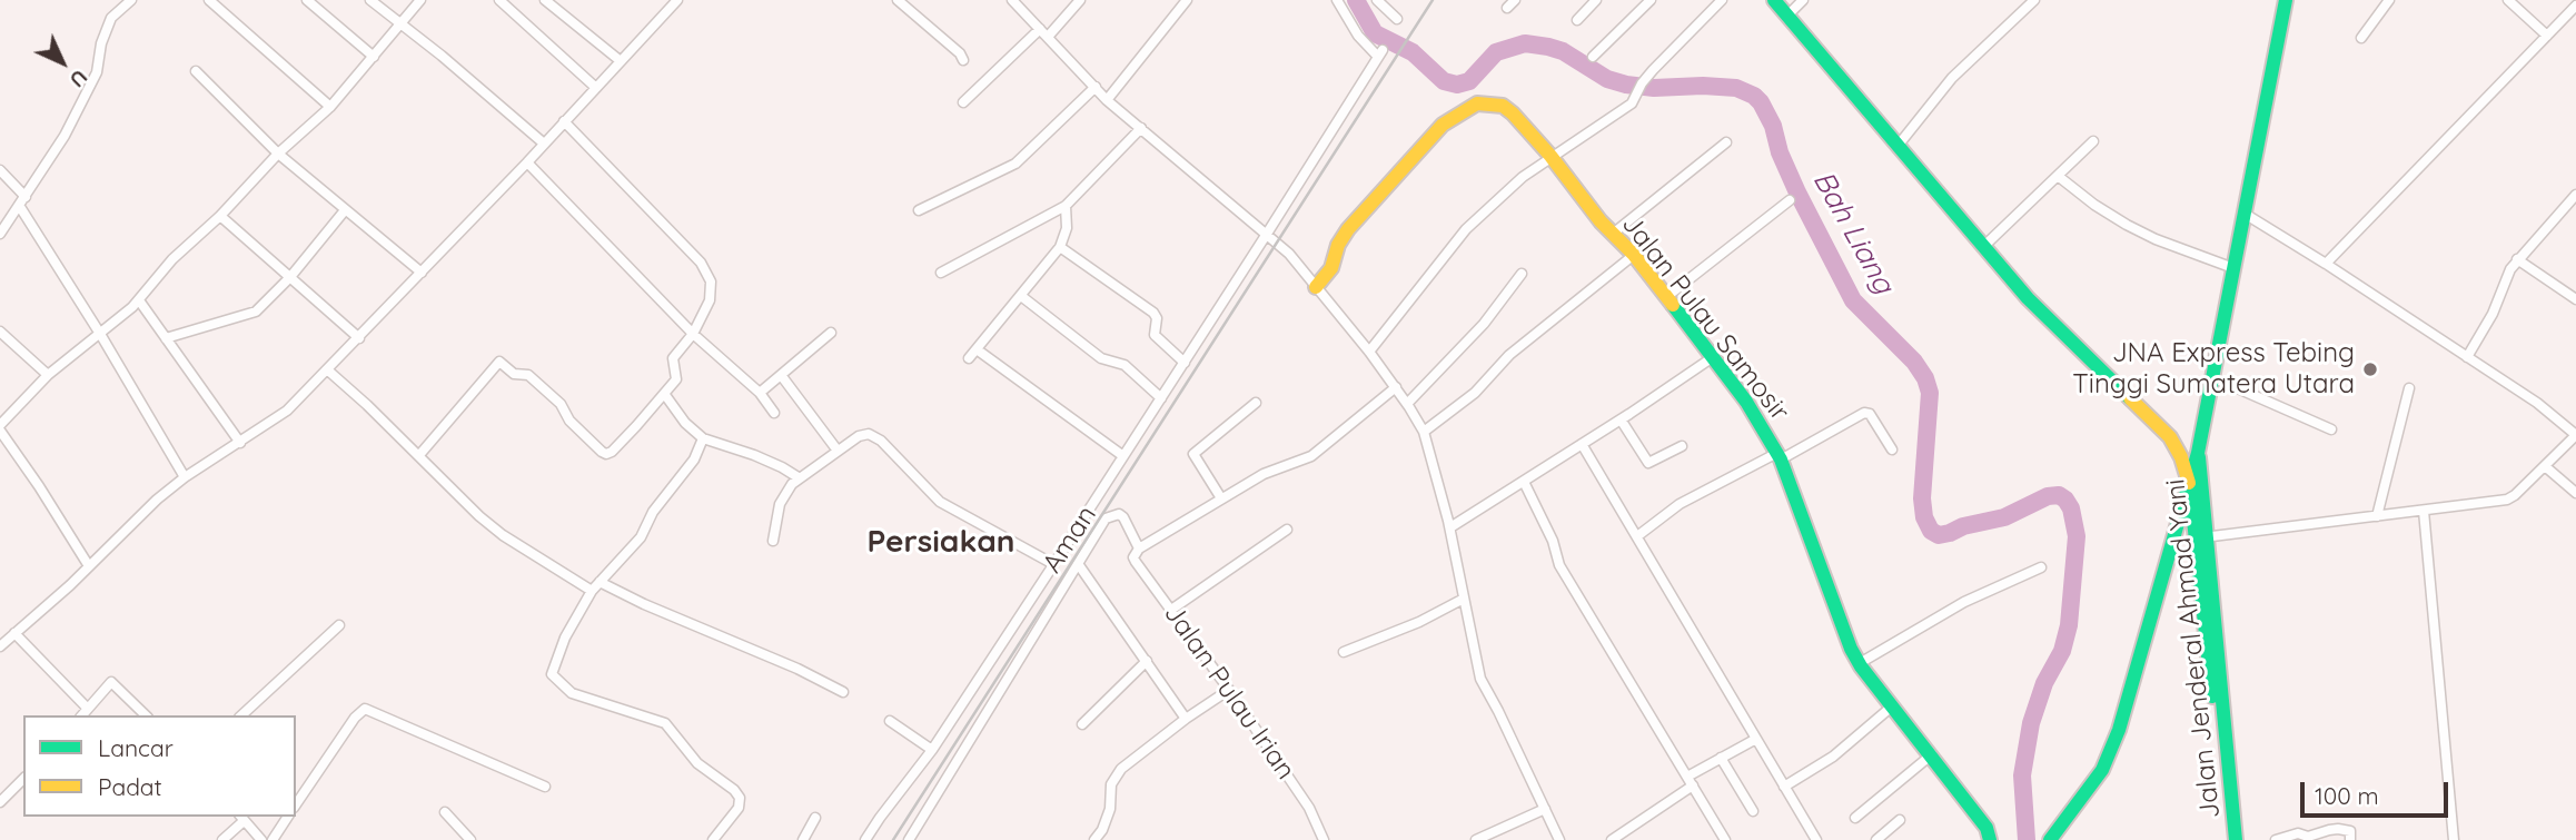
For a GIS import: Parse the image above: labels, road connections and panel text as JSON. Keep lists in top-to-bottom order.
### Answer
{
  "streets": {
    "main road": ["Jalan Pulau Samosir", "Jalan Jenderal Ahmad Yani"],
    "street": ["Aman", "Jalan Pulau Irian"]
  },
  "districts": ["Persiakan"],
  "water": ["Bah Liang"],
  "places": ["JNA Express Tebing Tinggi Sumatera Utara"],
  "legend": ["Lancar", "Padat"],
  "scale_bar": "100 m",
  "north": "bottom right"
}
